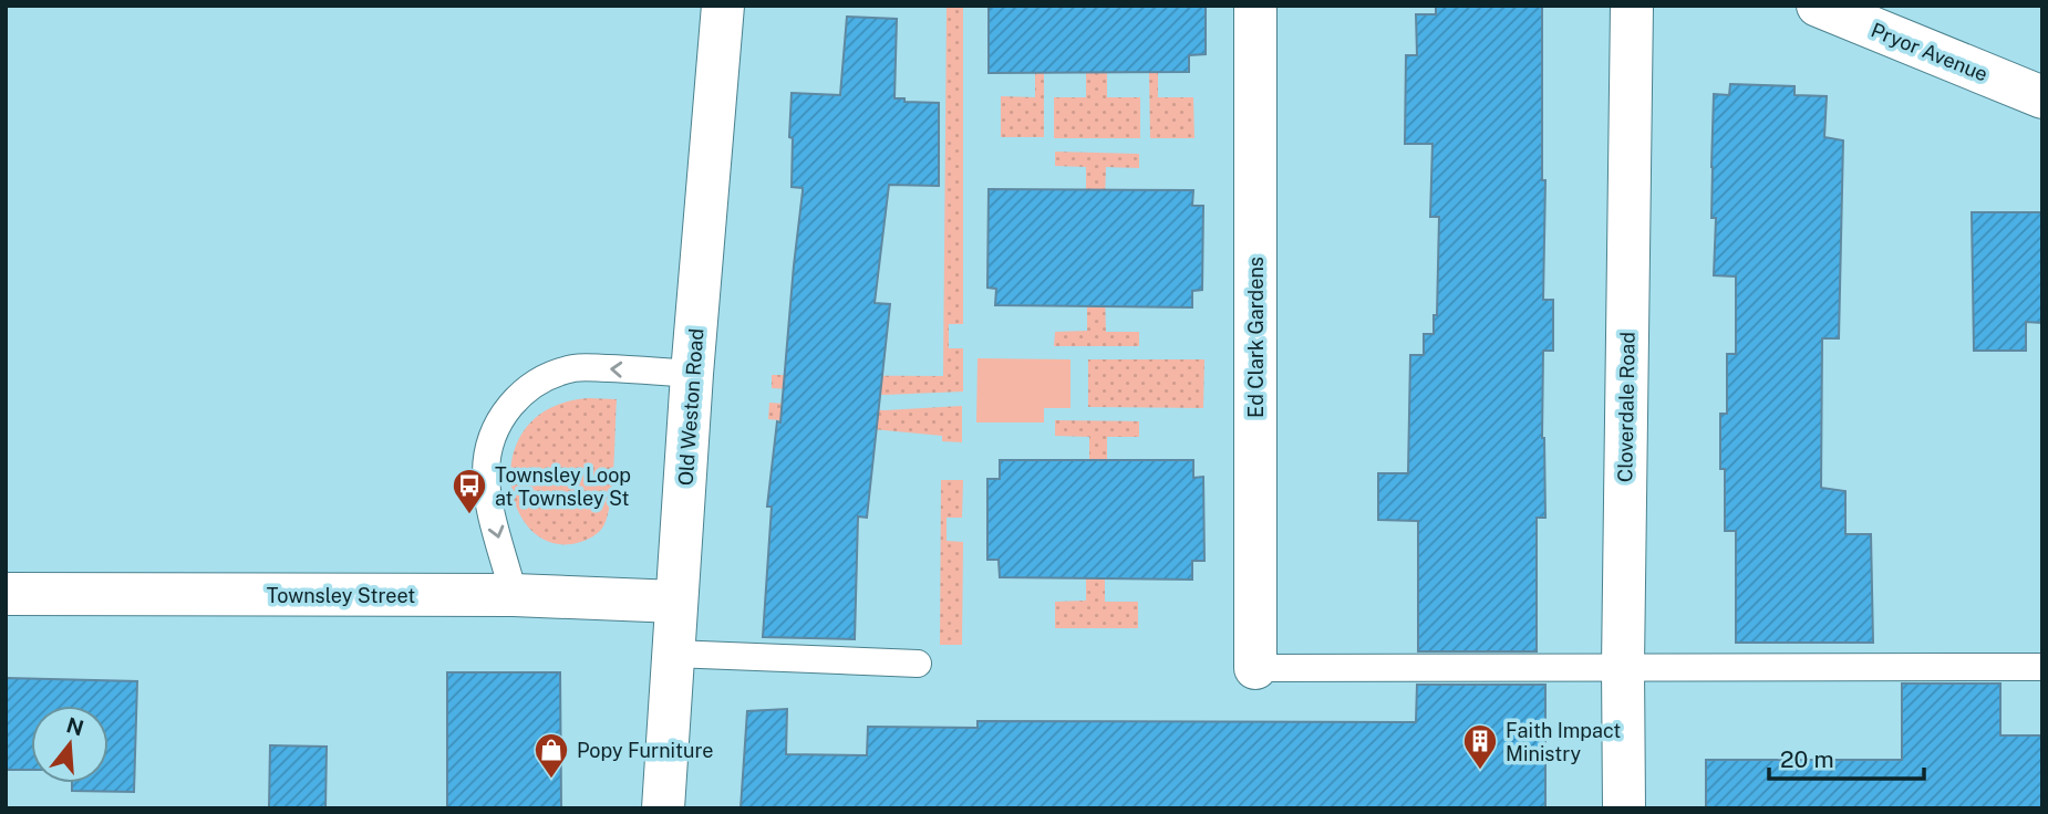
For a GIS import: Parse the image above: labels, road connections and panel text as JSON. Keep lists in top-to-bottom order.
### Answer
{
  "streets": {
    "street": [
      "Pryor Avenue",
      "Ed Clark Gardens",
      "Old Weston Road",
      "Cloverdale Road",
      "Townsley Street"
    ]
  },
  "crossings": [
    ["Old Weston Road", "Townsley Street"]
  ],
  "places": {
    "bus stop": ["Townsley Loop at Townsley St"],
    "building": ["Faith Impact Ministry"],
    "shop": ["Popy Furniture"]
  },
  "scale_bar": "20 m",
  "north": "top"
}
